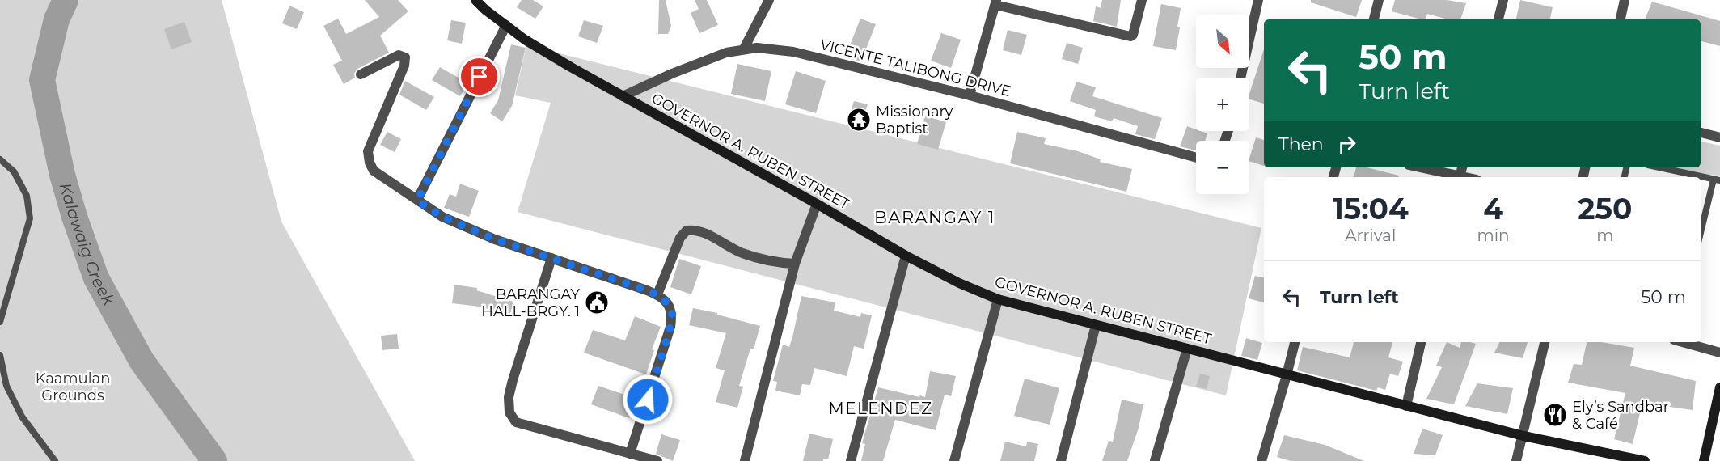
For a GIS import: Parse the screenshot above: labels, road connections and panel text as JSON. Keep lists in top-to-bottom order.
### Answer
{
  "streets": {
    "main road": ["GOVERNOR A. RUBEN STREET"],
    "street": ["VICENTE TALIBONG DRIVE"]
  },
  "crossings": [
    ["VICENTE TALIBONG DRIVE", "GOVERNOR A. RUBEN STREET"]
  ],
  "districts": ["BARANGAY 1", "MELENDEZ"],
  "water": ["Kalawaig Creek"],
  "parks": ["Kaamulan Grounds"],
  "places": {
    "temple": ["Missionary Baptist"],
    "public building": ["BARANGAY HALL-BRGY. 1"],
    "restaurant": ["Ely’s Sandbar & Café"]
  },
  "north": "bottom right",
  "page": {
    "map_buttons": ["+", "−"],
    "turn": ["50 m", "Turn left"],
    "then": "Then",
    "eta": [
      "15:04",
      "Arrival",
      "4",
      "min",
      "250",
      "m"
    ],
    "list": [
      {
        "name": "Turn left",
        "value": "50 m"
      }
    ]
  }
}
